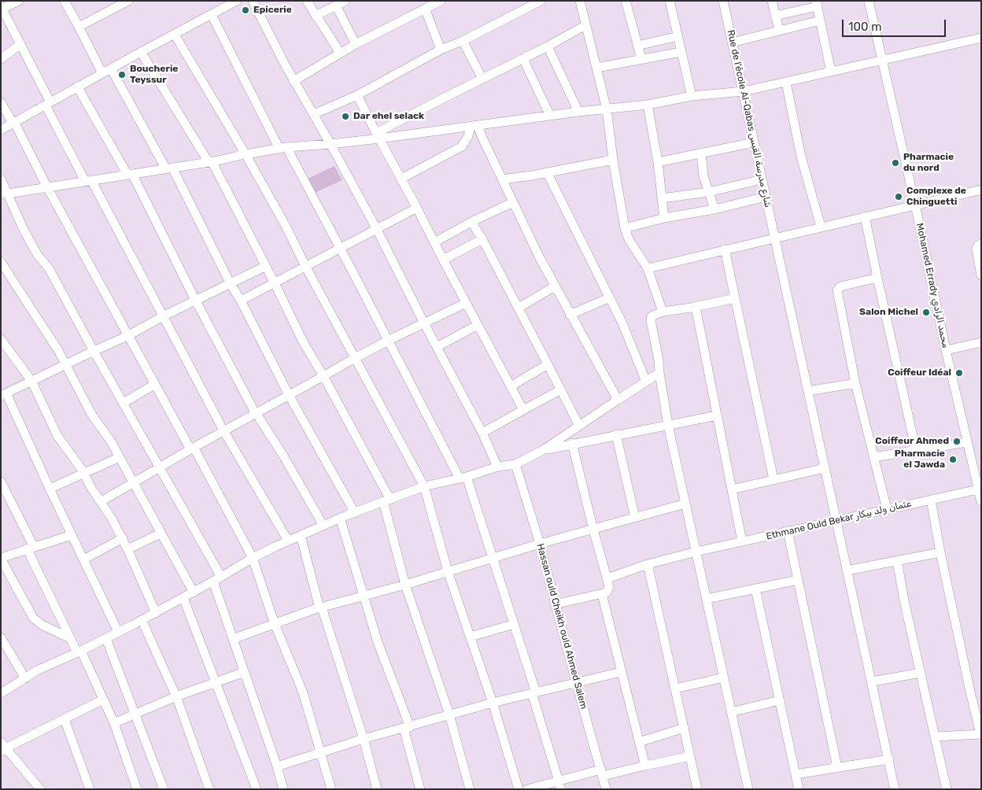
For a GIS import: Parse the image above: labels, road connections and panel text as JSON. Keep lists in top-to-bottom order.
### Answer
{
  "streets": {
    "street": [
      "Rue de l'école Al-Qabas شارع مدرسة القبس",
      "Mohamed Errady محمد الرادي",
      "Ethmane Ould Bekar عثمان ولد بيكار",
      "Hassan ould Cheikh ould Ahmed Salem"
    ]
  },
  "crossings": [
    ["Rue de l'école Al-Qabas شارع مدرسة القبس", "Ethmane Ould Bekar عثمان ولد بيكار"],
    ["Mohamed Errady محمد الرادي", "Ethmane Ould Bekar عثمان ولد بيكار"]
  ],
  "places": [
    "Epicerie",
    "Boucherie Teyssur",
    "Dar ehel selack",
    "Pharmacie du nord",
    "Complexe de Chinguetti",
    "Salon Michel",
    "Coiffeur Idéal",
    "Coiffeur Ahmed",
    "Pharmacie el Jawda"
  ],
  "scale_bar": "100 m"
}
